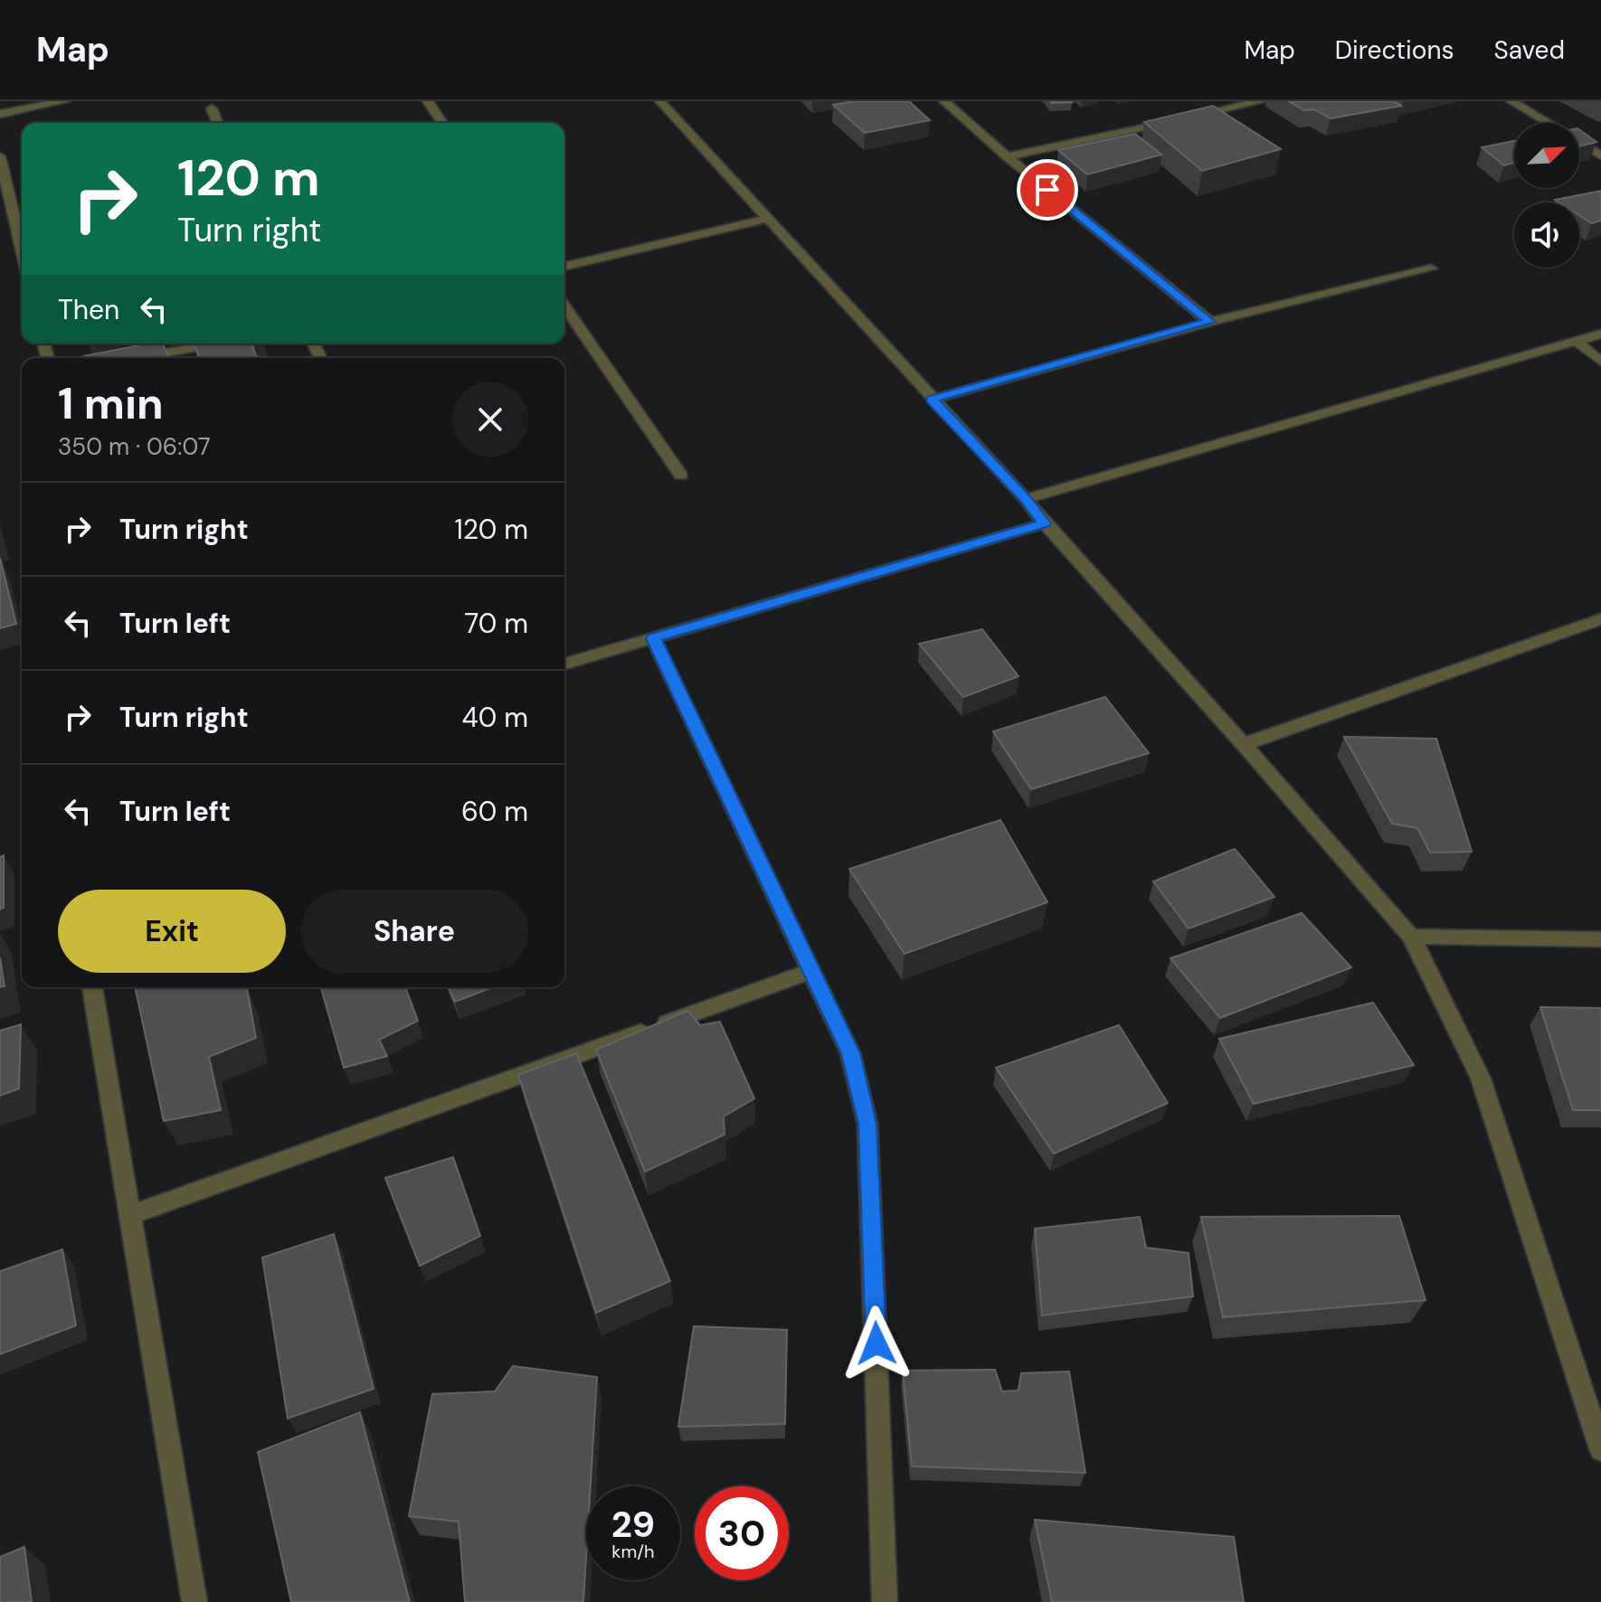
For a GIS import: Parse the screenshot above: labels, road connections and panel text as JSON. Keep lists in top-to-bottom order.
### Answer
{
  "north": "top right",
  "page": {
    "header": "Map",
    "nav": ["Map", "Directions", "Saved"],
    "turn": ["120 m", "Turn right"],
    "then": "Then",
    "heading": ["1 min", "350 m · 06:07"],
    "list": [
      {
        "name": "Turn right",
        "value": "120 m"
      },
      {
        "name": "Turn left",
        "value": "70 m"
      },
      {
        "name": "Turn right",
        "value": "40 m"
      },
      {
        "name": "Turn left",
        "value": "60 m"
      }
    ],
    "buttons": ["Exit", "Share"],
    "speed": "29 km/h",
    "limit": "30"
  }
}
